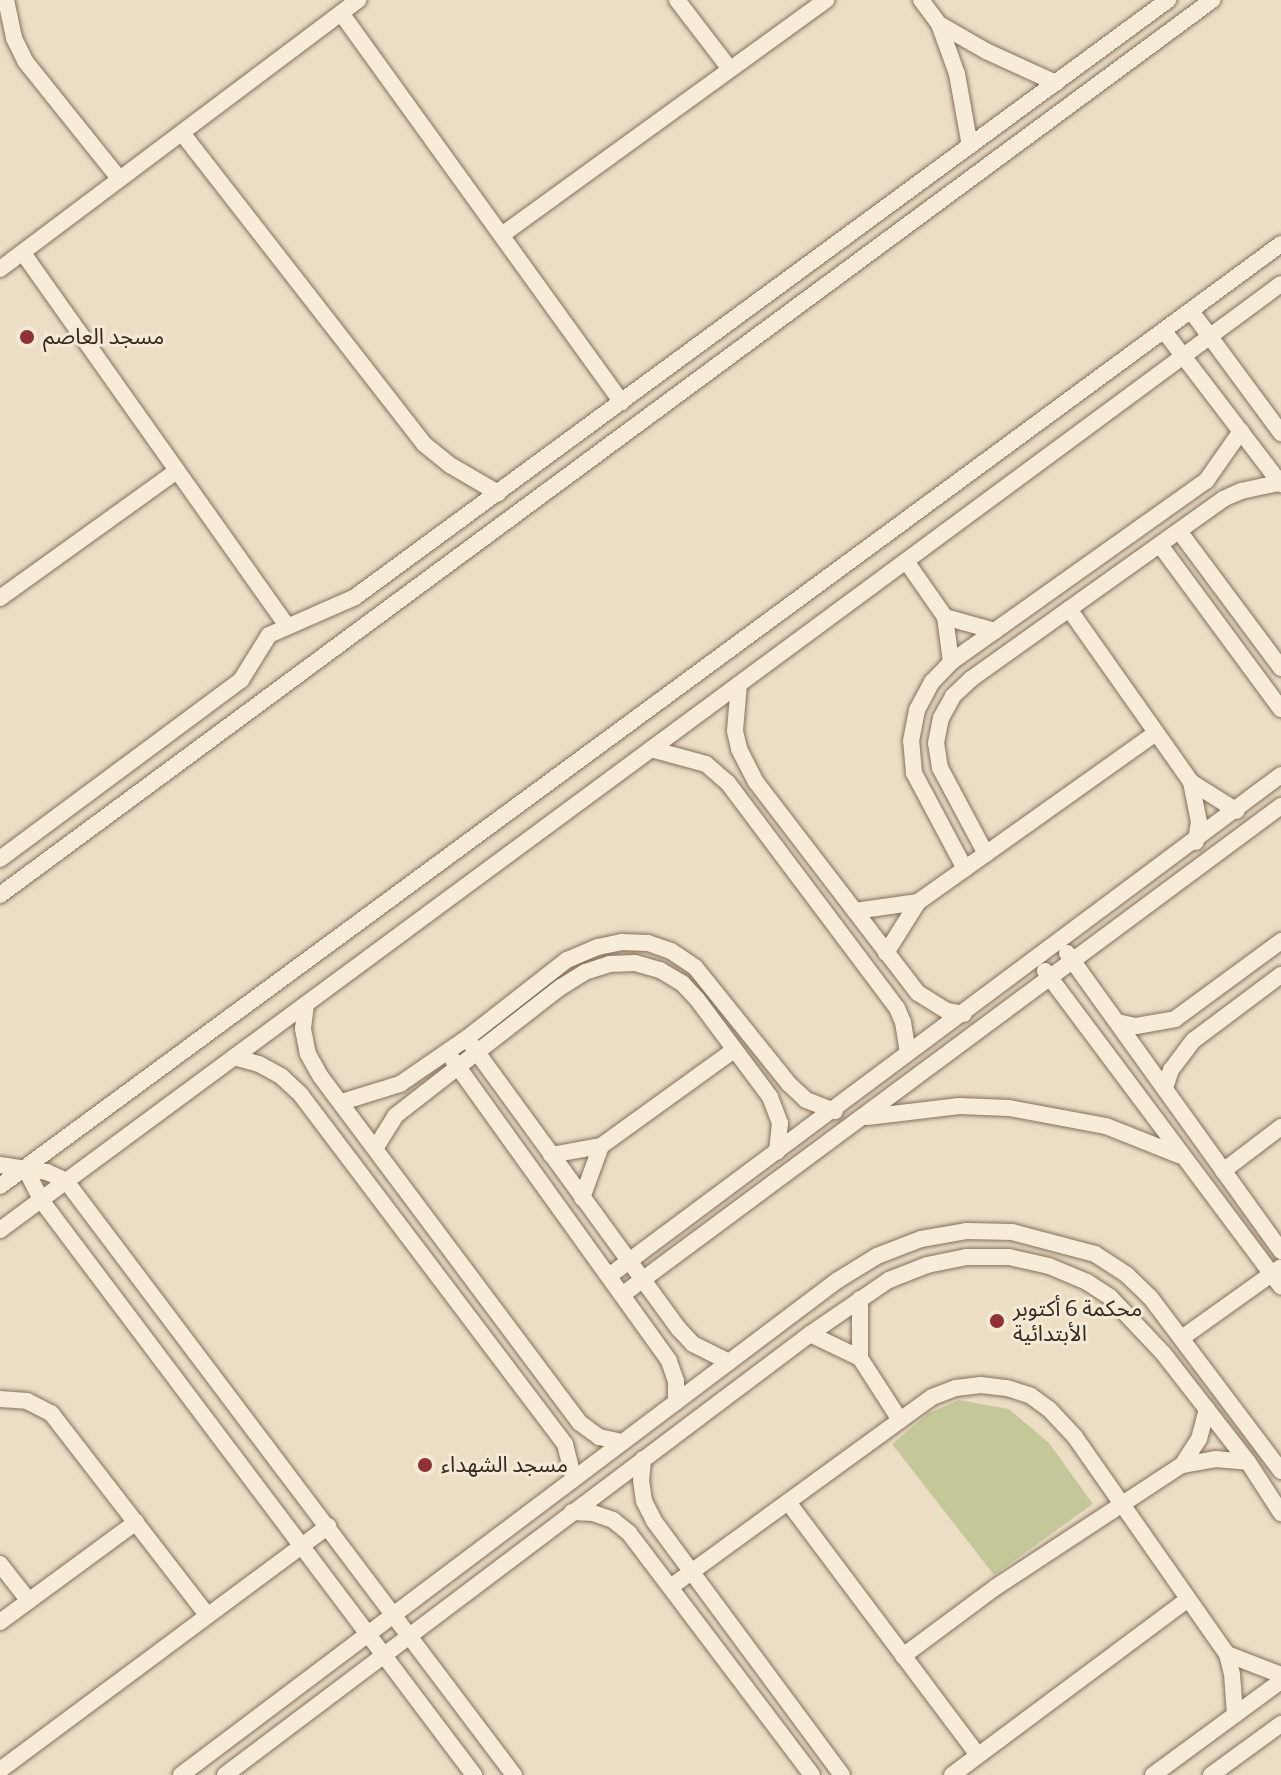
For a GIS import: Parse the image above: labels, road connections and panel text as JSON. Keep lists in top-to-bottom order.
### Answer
{
  "places": ["مسجد العاصم", "محكمة 6 أكتوبر الأبتدائية", "مسجد الشهداء"]
}
